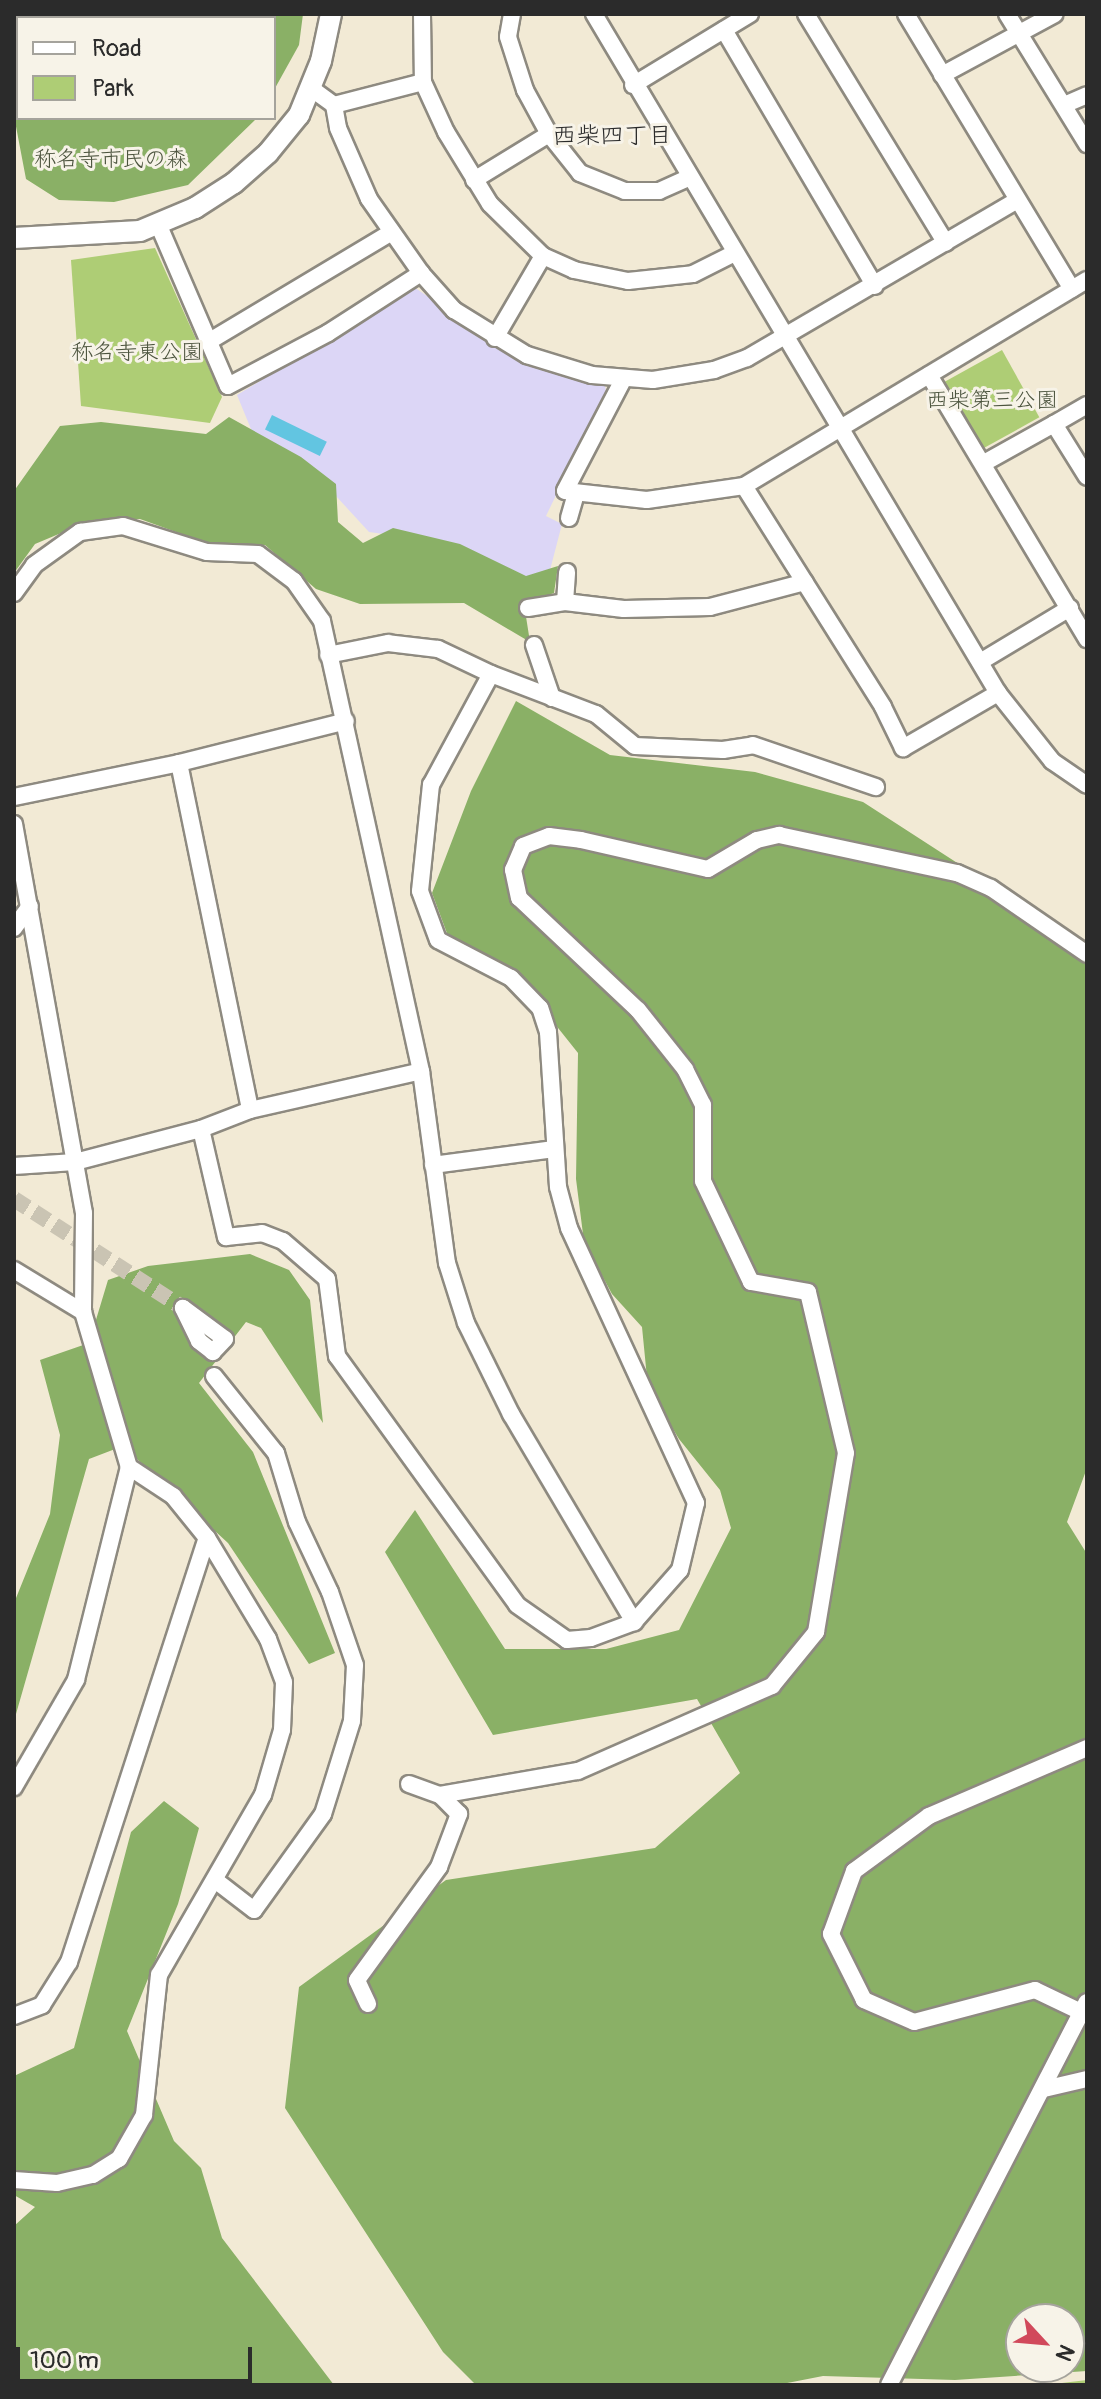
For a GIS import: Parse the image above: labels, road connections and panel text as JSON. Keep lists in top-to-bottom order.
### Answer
{
  "districts": ["西柴四丁目"],
  "parks": ["称名寺市民の森", "称名寺東公園", "西柴第三公園"],
  "legend": ["Road", "Park"],
  "scale_bar": "100 m",
  "north": "bottom right"
}
